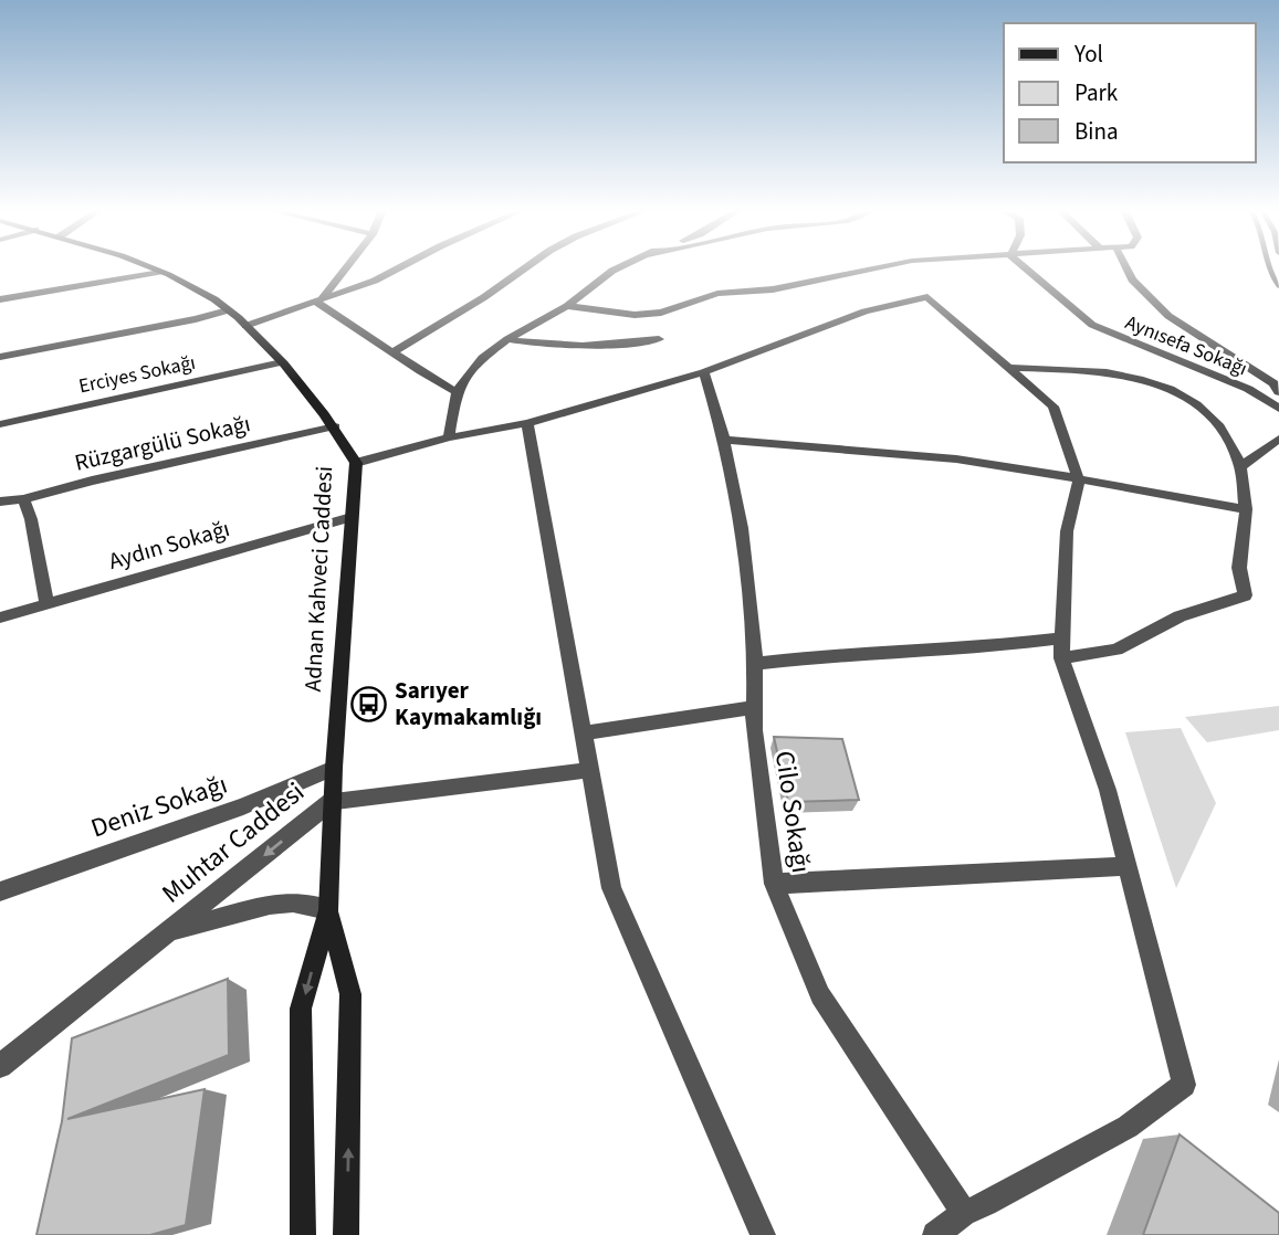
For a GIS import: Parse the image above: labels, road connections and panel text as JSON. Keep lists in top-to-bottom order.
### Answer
{
  "streets": {
    "main road": ["Adnan Kahveci Caddesi"],
    "street": [
      "Aynısefa Sokağı",
      "Erciyes Sokağı",
      "Rüzgargülü Sokağı",
      "Aydın Sokağı",
      "Deniz Sokağı",
      "Cilo Sokağı",
      "Muhtar Caddesi"
    ]
  },
  "crossings": [
    ["Erciyes Sokağı", "Adnan Kahveci Caddesi"],
    ["Rüzgargülü Sokağı", "Adnan Kahveci Caddesi"],
    ["Aydın Sokağı", "Adnan Kahveci Caddesi"],
    ["Adnan Kahveci Caddesi", "Deniz Sokağı"],
    ["Adnan Kahveci Caddesi", "Muhtar Caddesi"]
  ],
  "one_way": ["Muhtar Caddesi"],
  "places": {
    "bus stop": ["Sarıyer Kaymakamlığı"]
  },
  "legend": ["Yol", "Park", "Bina"]
}
